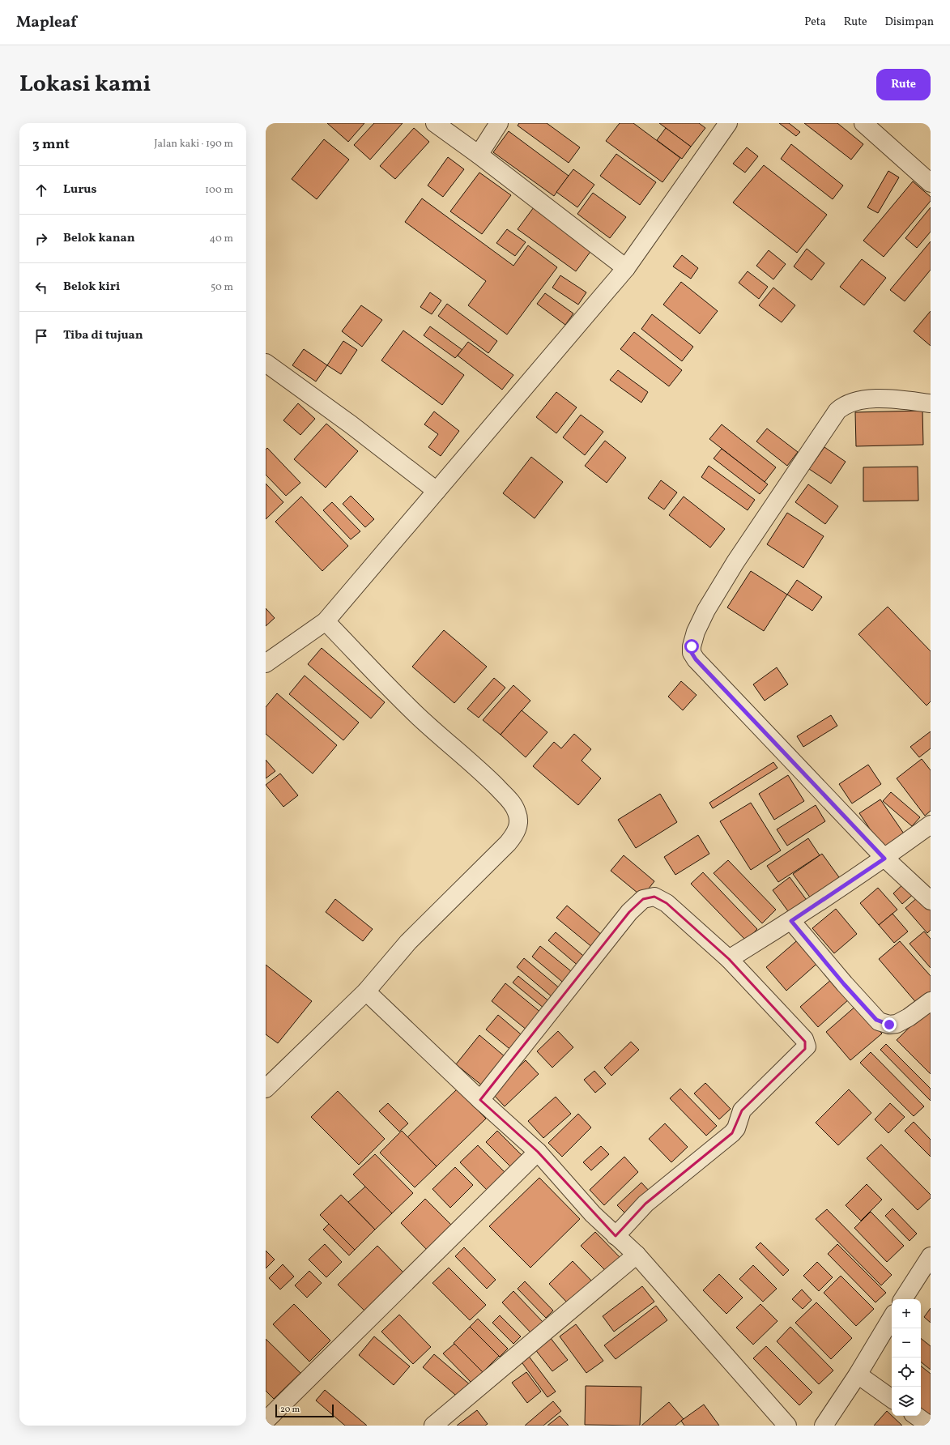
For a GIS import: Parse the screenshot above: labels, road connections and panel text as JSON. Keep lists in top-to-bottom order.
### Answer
{
  "scale_bar": "20 m",
  "page": {
    "header": "Mapleaf",
    "nav": ["Peta", "Rute", "Disimpan"],
    "title": "Lokasi kami",
    "buttons": "Rute",
    "heading": ["3 mnt", "Jalan kaki · 190 m"],
    "list": [
      ["Lurus", "100 m"],
      ["Belok kanan", "40 m"],
      ["Belok kiri", "50 m"],
      "Tiba di tujuan"
    ],
    "map_buttons": ["+", "−"],
    "scale": "20 m"
  }
}
